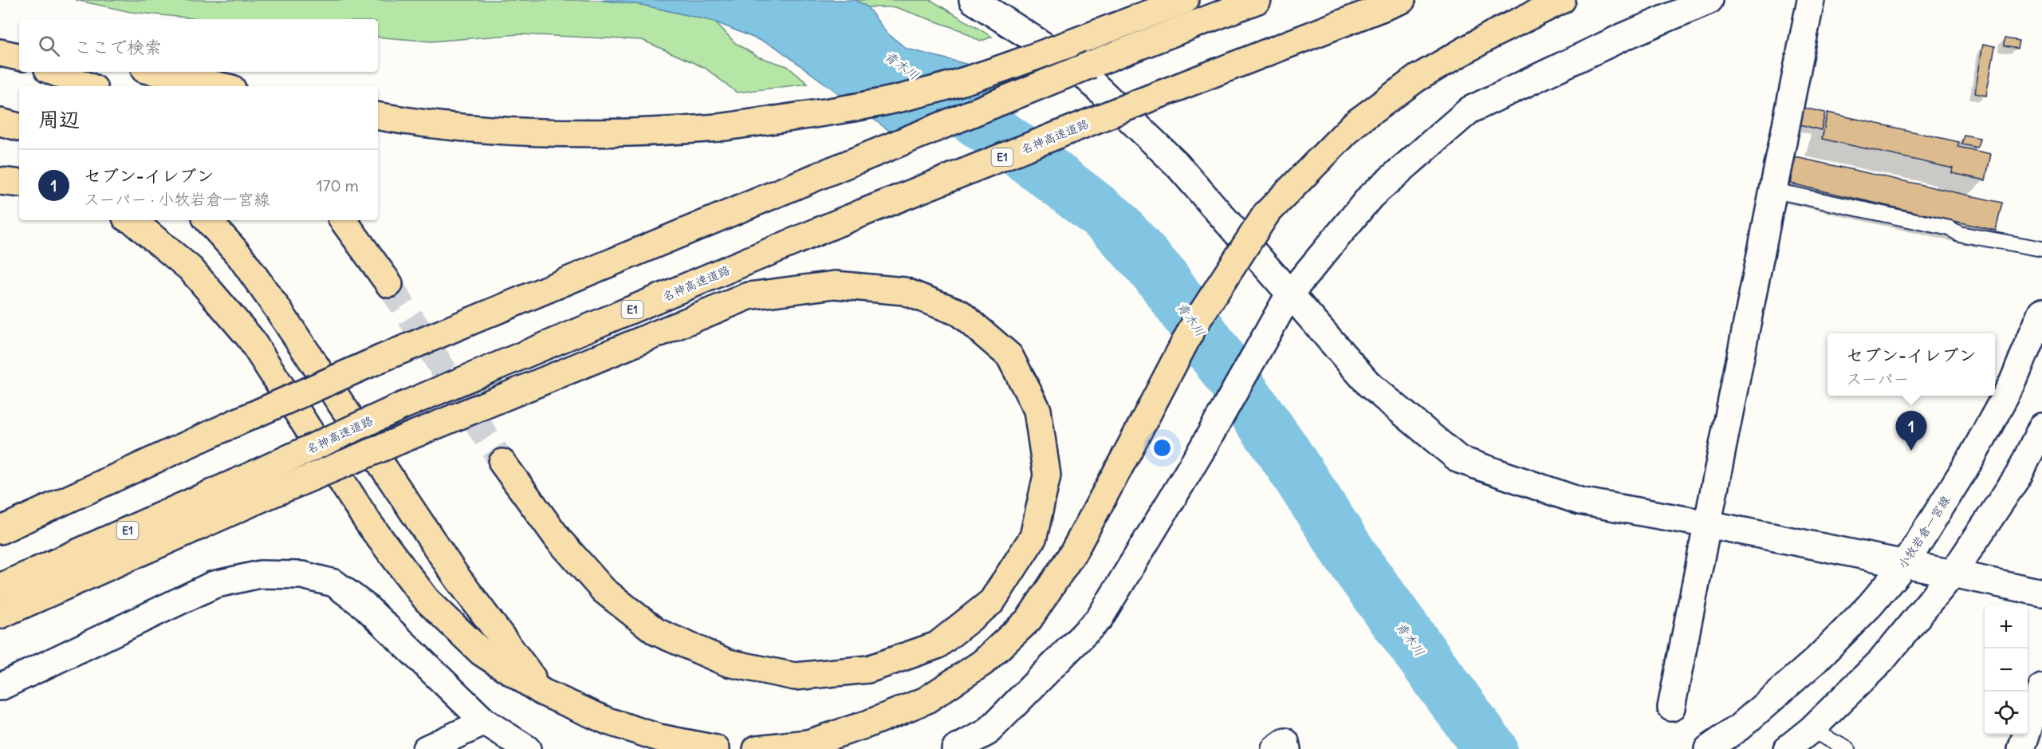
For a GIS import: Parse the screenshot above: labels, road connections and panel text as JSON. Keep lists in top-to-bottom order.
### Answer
{
  "streets": {
    "highway": ["名神高速道路", "E1"],
    "street": ["小牧岩倉一宮線"]
  },
  "water": ["青木川"],
  "page": {
    "search": "ここで検索",
    "heading": "周辺",
    "list": [
      {
        "mark": "1",
        "name": "セブン-イレブン",
        "note": "スーパー · 小牧岩倉一宮線",
        "value": "170 m"
      }
    ],
    "popup": ["セブン-イレブン", "スーパー"],
    "pins": "1",
    "map_buttons": ["+", "−"]
  }
}
